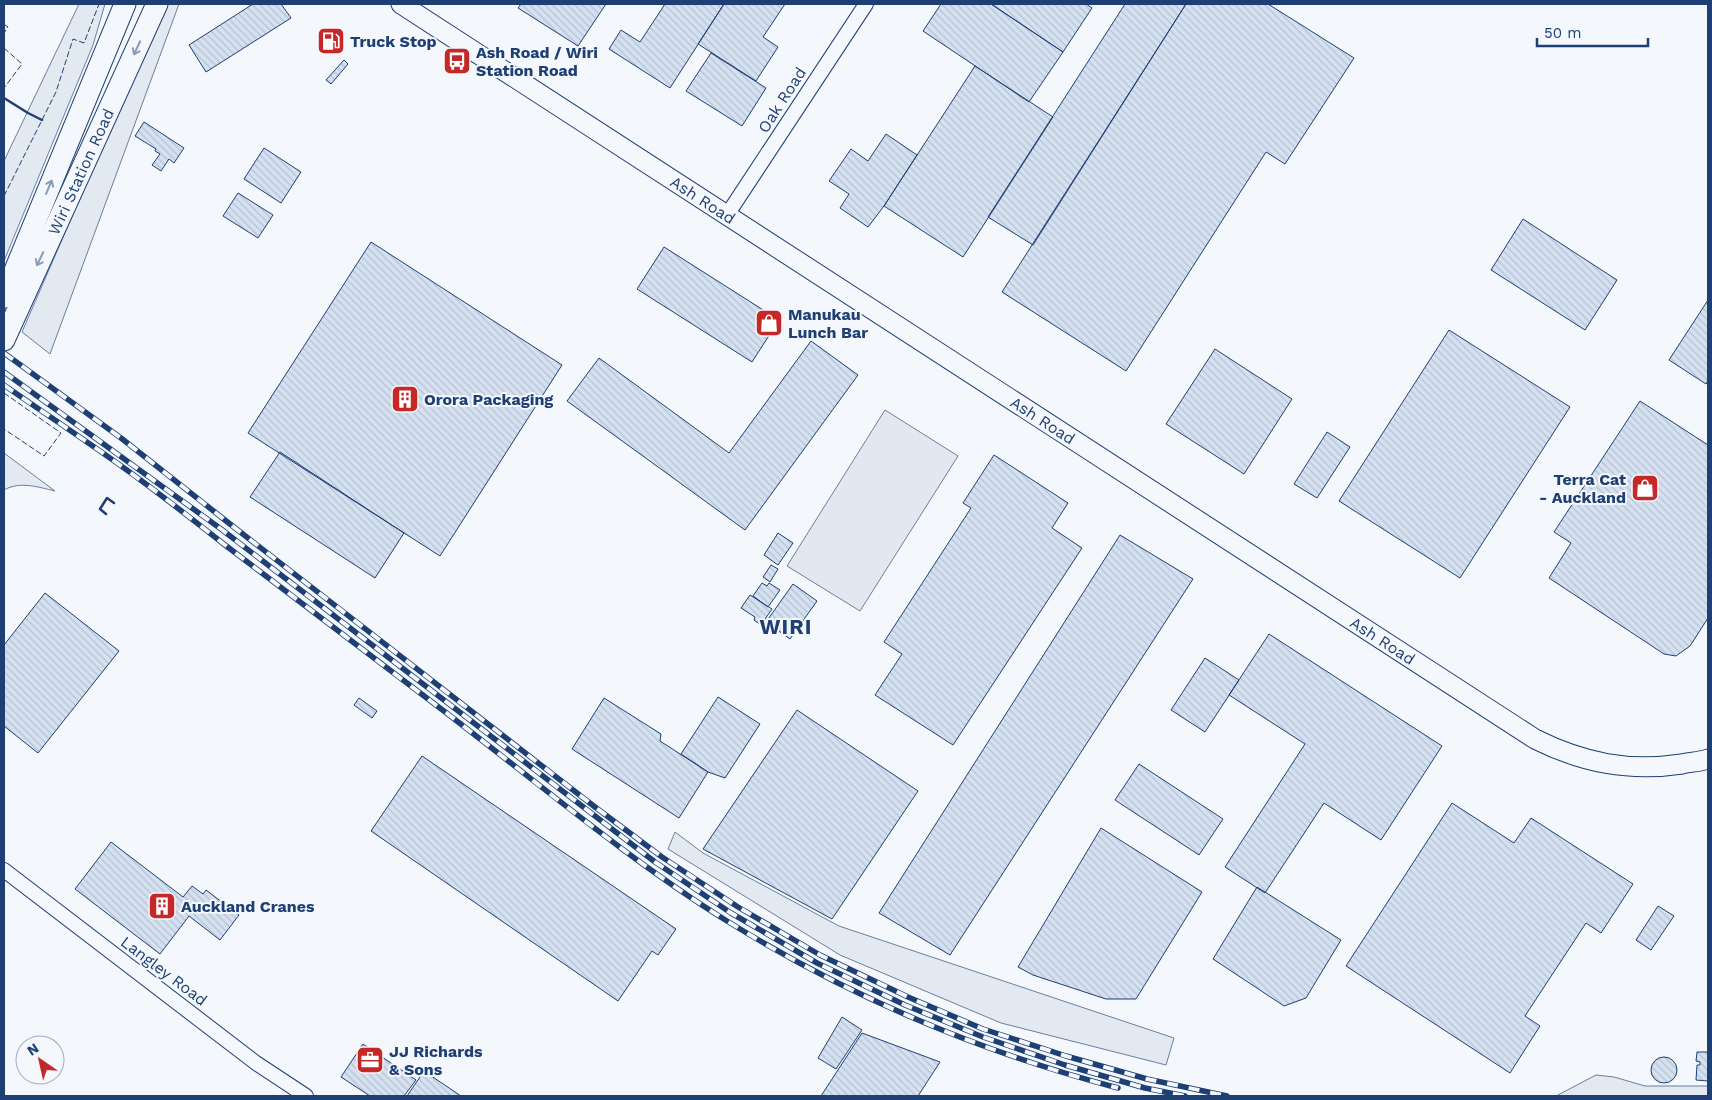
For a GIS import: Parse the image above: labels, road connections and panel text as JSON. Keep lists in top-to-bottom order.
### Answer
{
  "streets": {
    "main road": ["Wiri Station Road", "Ash Road"],
    "street": ["Oak Road", "Langley Road"]
  },
  "crossings": [
    ["Oak Road", "Ash Road"]
  ],
  "districts": ["WIRI"],
  "places": {
    "fuel station": ["Truck Stop"],
    "bus stop": ["Ash Road / Wiri Station Road"],
    "shop": ["Manukau Lunch Bar", "Terra Cat - Auckland"],
    "building": ["Orora Packaging", "Auckland Cranes"],
    "office": ["JJ Richards & Sons"]
  },
  "scale_bar": "50 m",
  "north": "top left"
}
